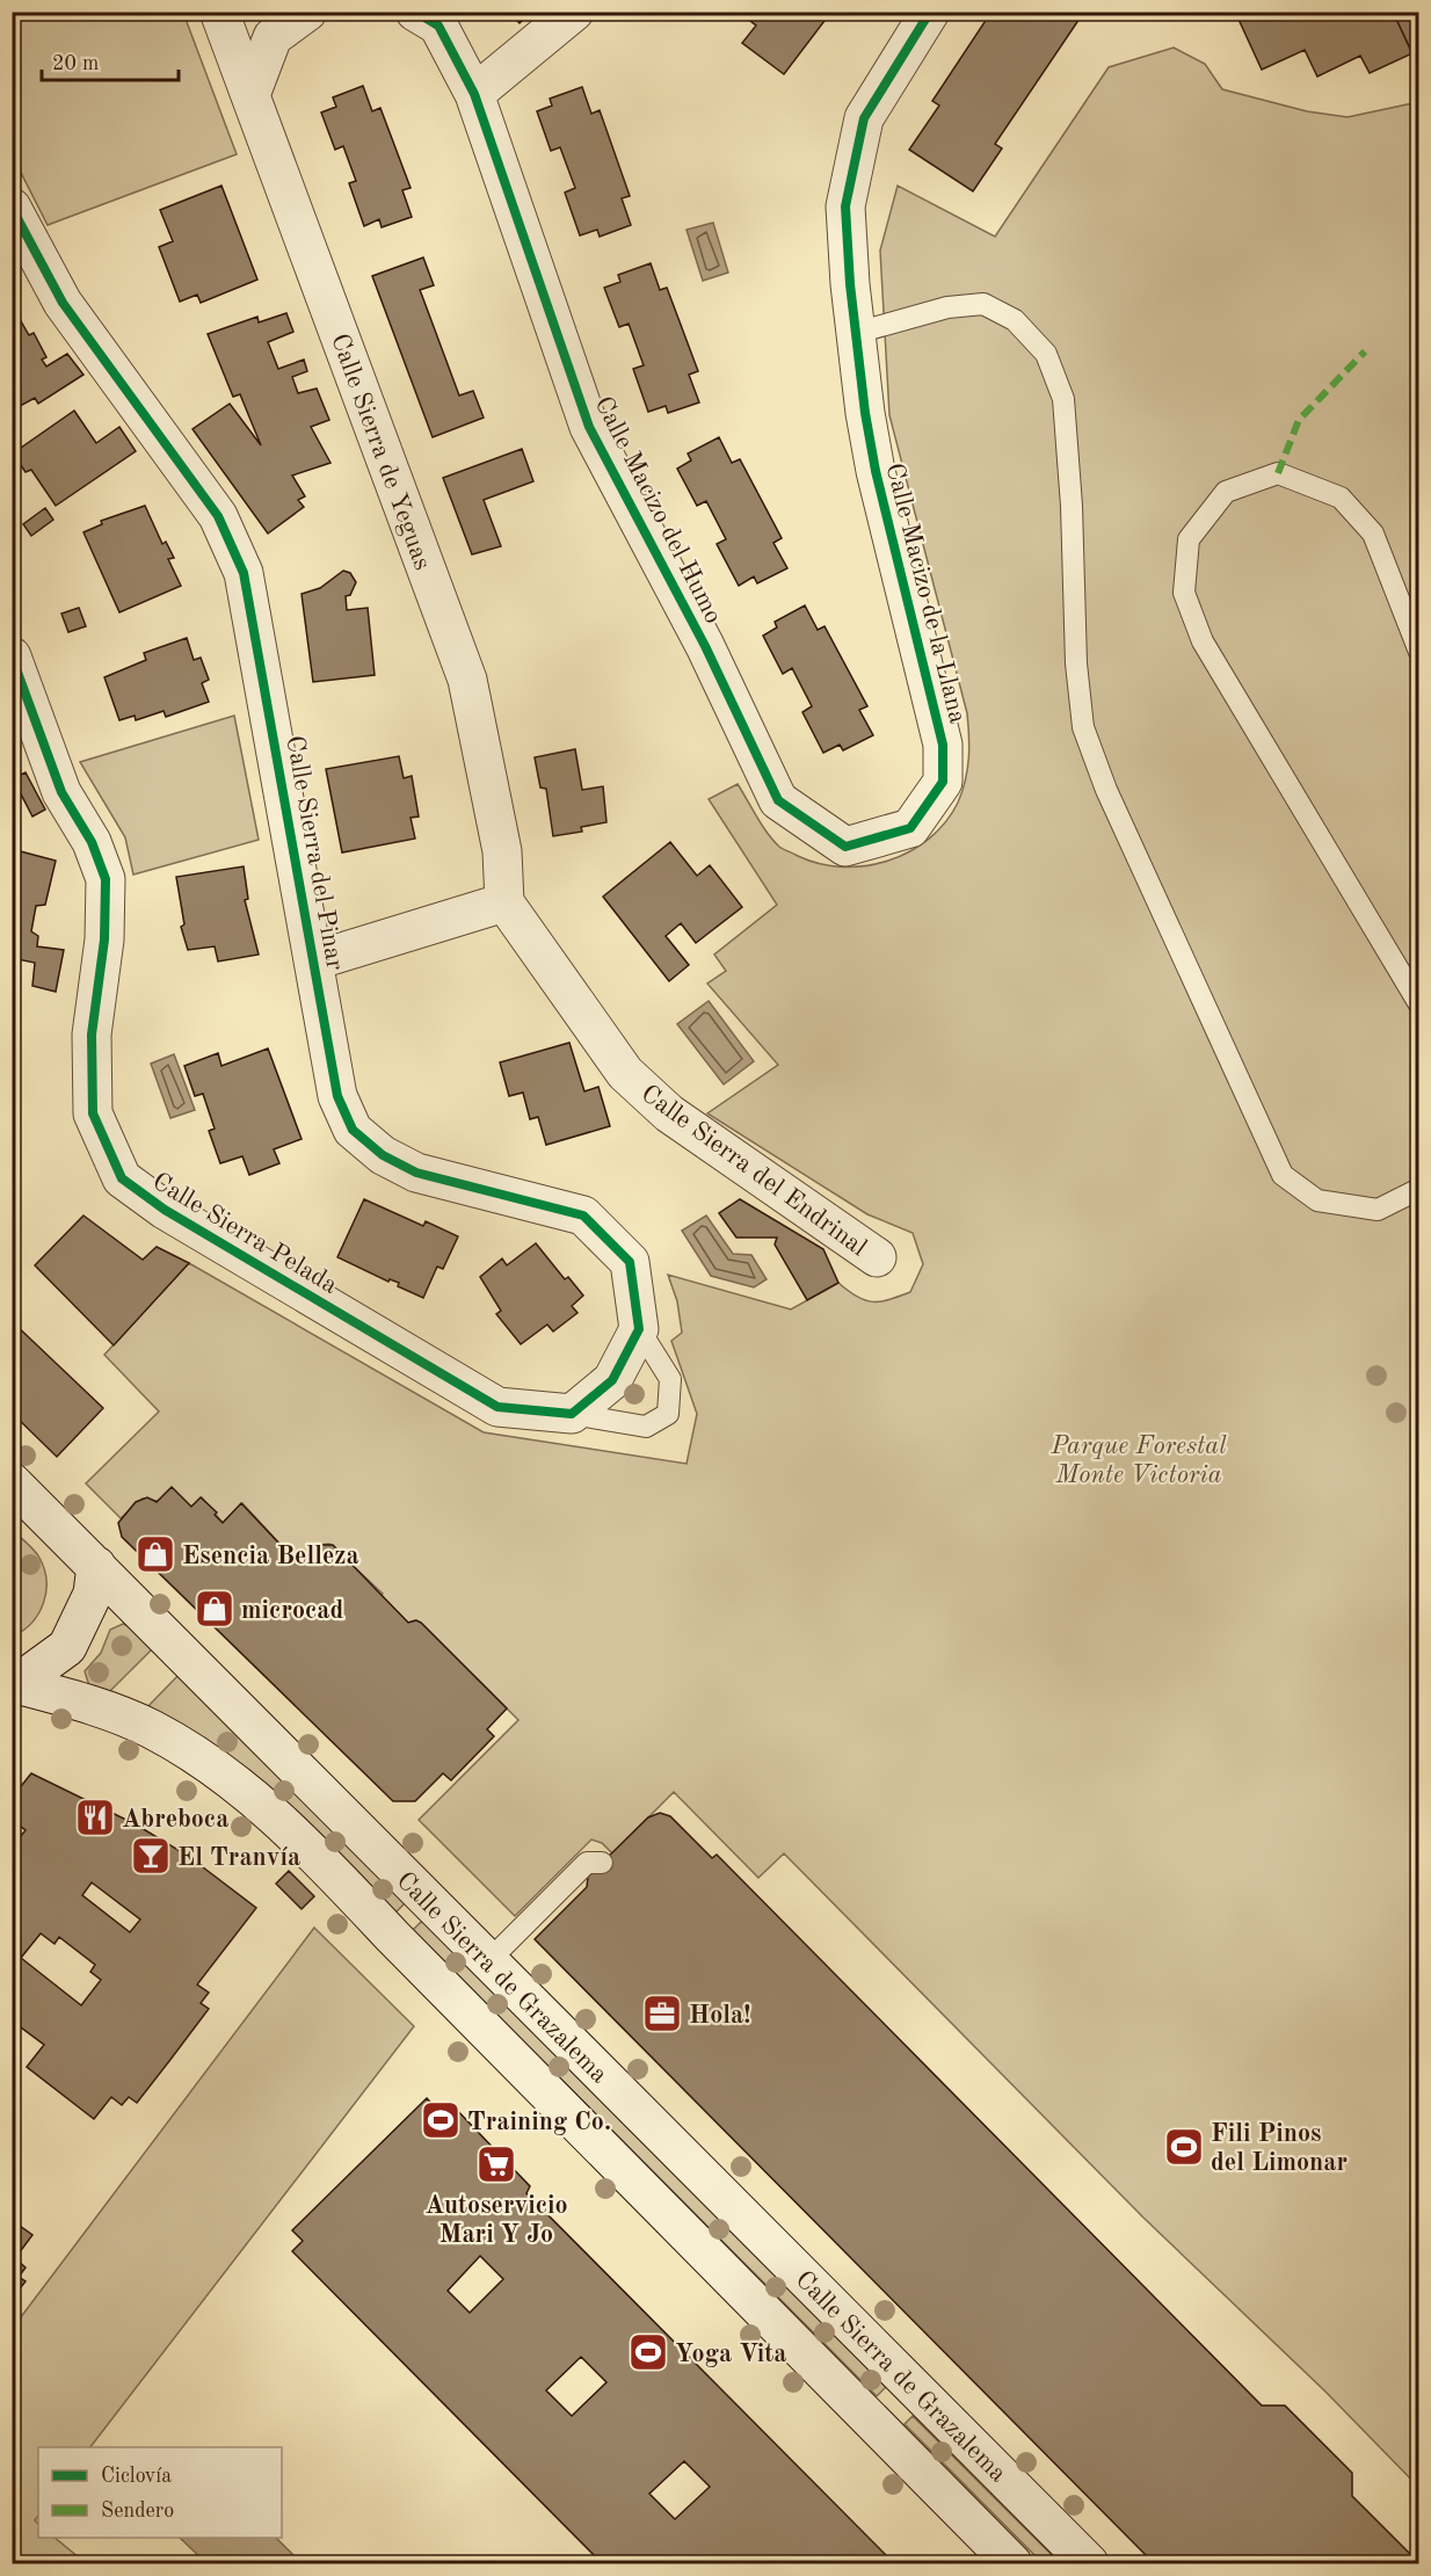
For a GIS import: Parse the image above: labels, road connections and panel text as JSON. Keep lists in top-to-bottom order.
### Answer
{
  "streets": {
    "street": [
      "Calle Sierra de Yeguas",
      "Calle Macizo del Humo",
      "Calle Macizo de la Llana",
      "Calle Sierra del Pinar",
      "Calle Sierra del Endrinal",
      "Calle Sierra Pelada",
      "Calle Sierra de Grazalema"
    ]
  },
  "crossings": [
    ["Calle Sierra de Yeguas", "Calle Sierra del Endrinal"],
    ["Calle Macizo del Humo", "Calle Macizo de la Llana"]
  ],
  "parks": ["Parque Forestal Monte Victoria"],
  "places": {
    "shop": ["Esencia Belleza", "microcad"],
    "restaurant": ["Abreboca"],
    "bar": ["El Tranvía"],
    "office": ["Hola!"],
    "sports": ["Training Co.", "Fili Pinos del Limonar", "Yoga Vita"],
    "supermarket": ["Autoservicio Mari Y Jo"]
  },
  "legend": ["Ciclovía", "Sendero"],
  "scale_bar": "20 m"
}
